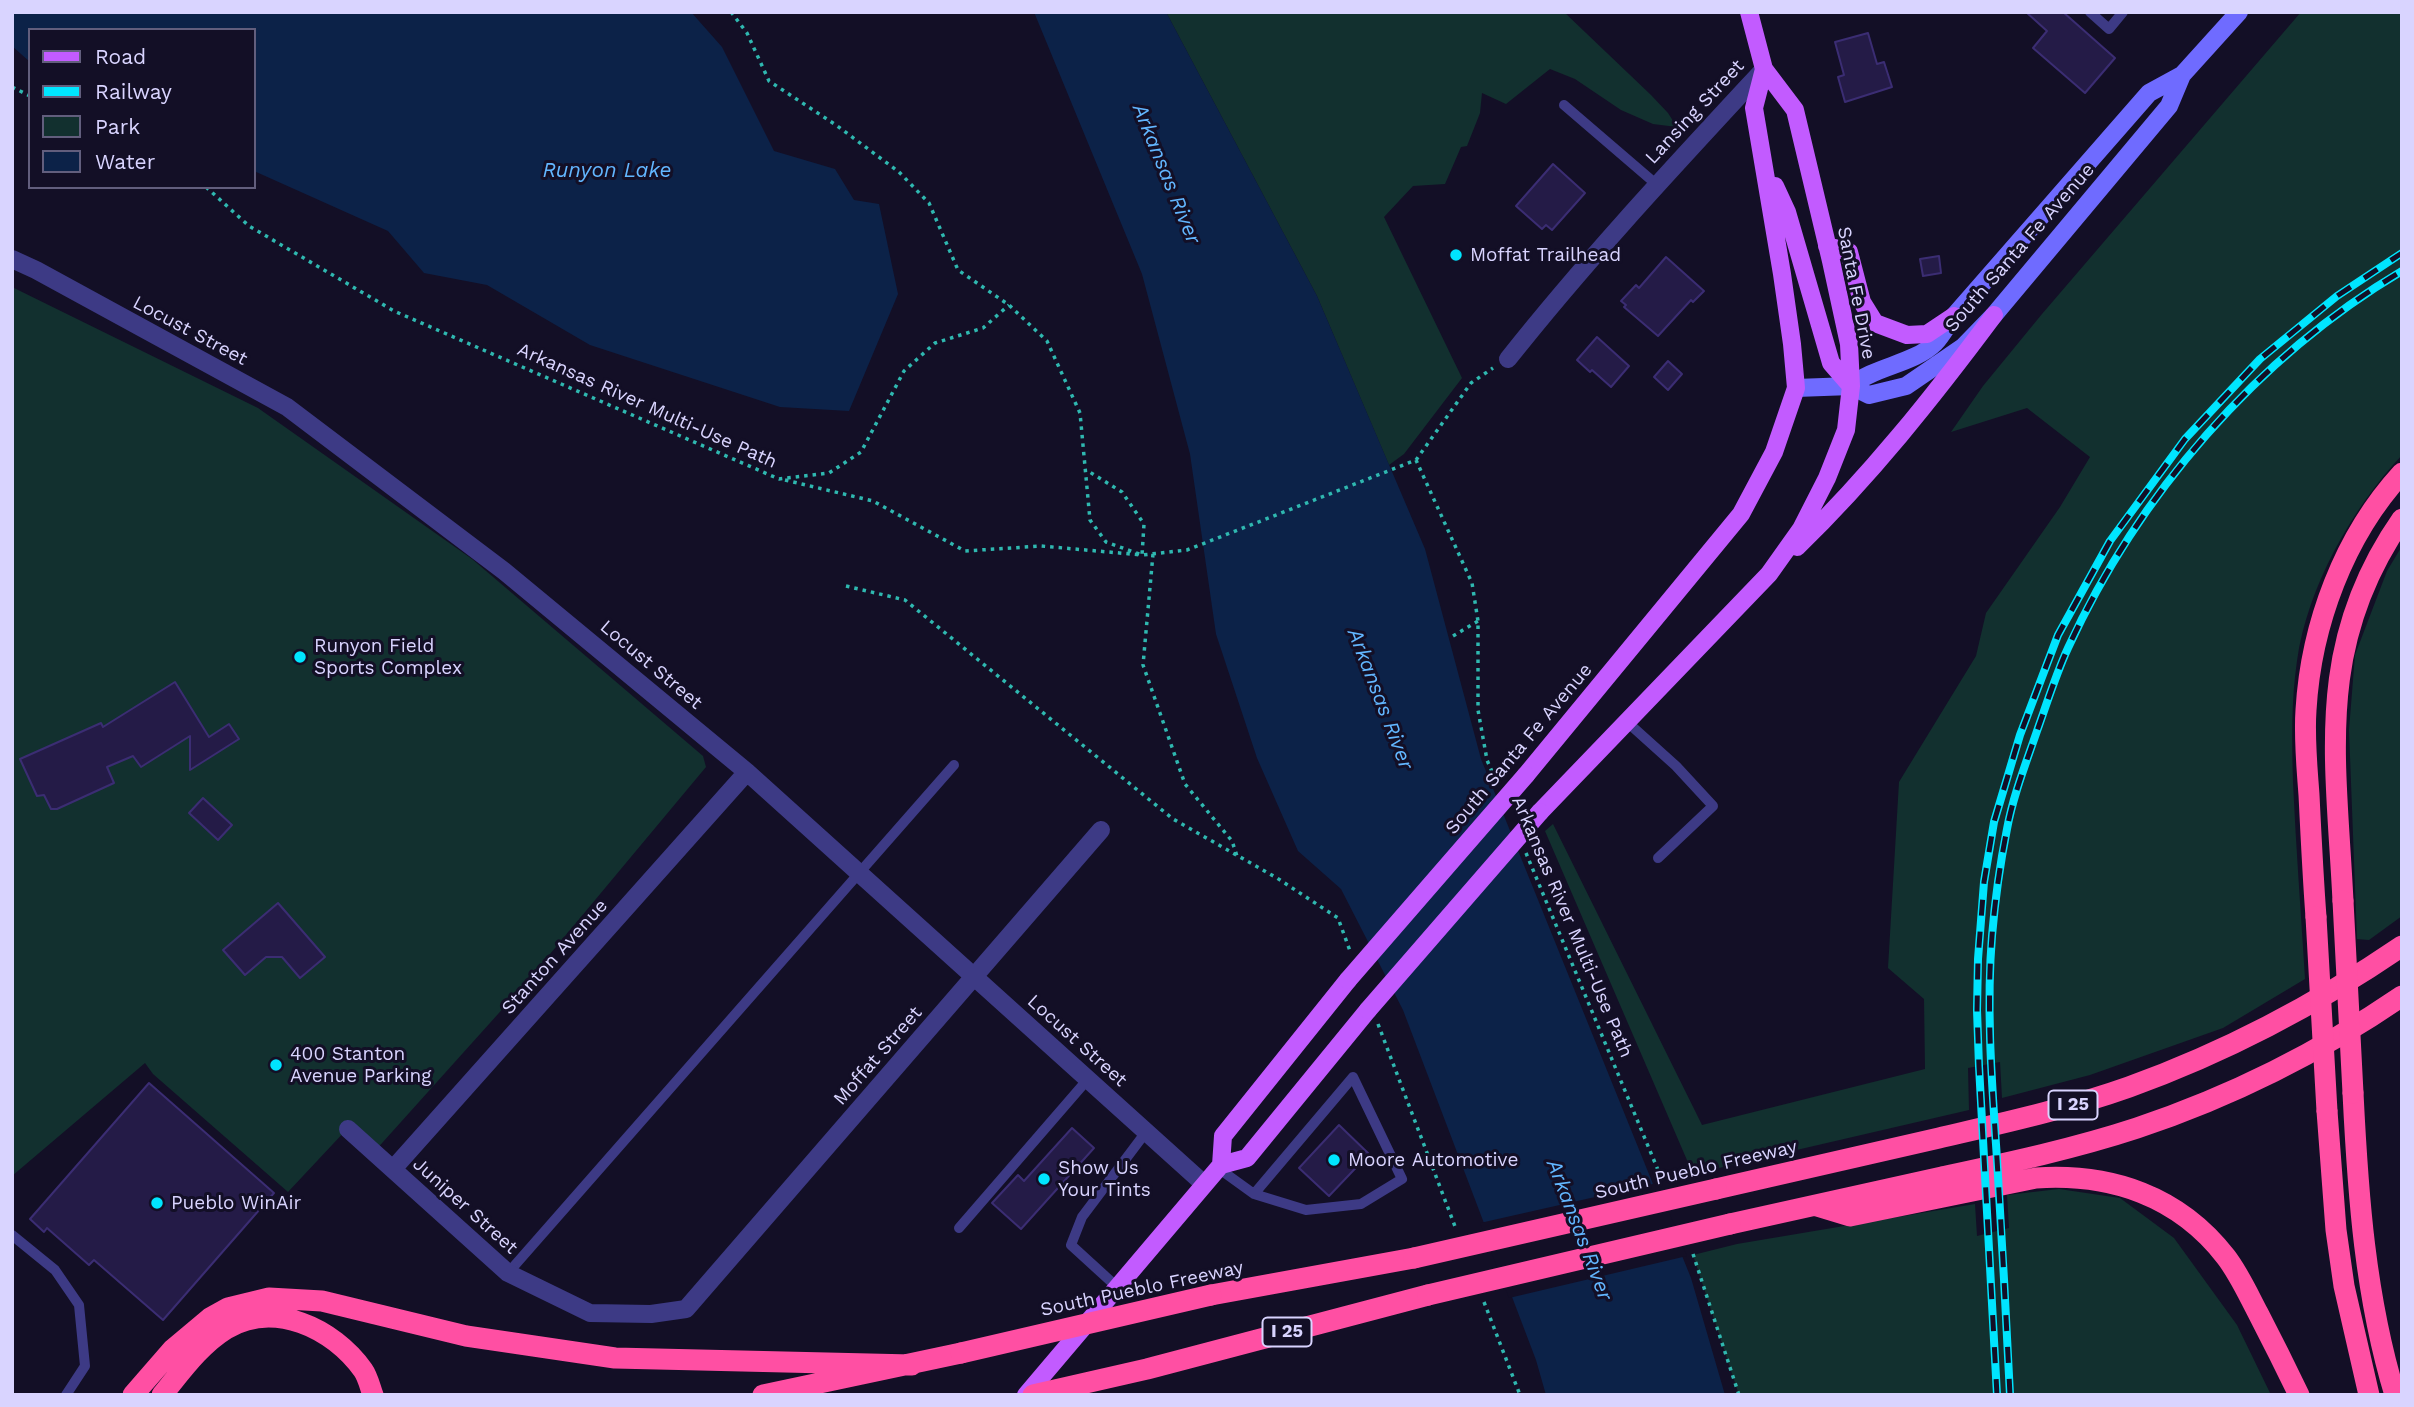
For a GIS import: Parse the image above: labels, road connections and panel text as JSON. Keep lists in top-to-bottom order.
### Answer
{
  "streets": {
    "highway": ["I 25", "South Pueblo Freeway"],
    "main road": ["South Santa Fe Avenue", "Santa Fe Drive"],
    "street": [
      "Lansing Street",
      "Locust Street",
      "Stanton Avenue",
      "Moffat Street",
      "Juniper Street"
    ],
    "path": ["Arkansas River Multi-Use Path"]
  },
  "crossings": [
    ["Lansing Street", "Santa Fe Drive"],
    ["South Santa Fe Avenue", "Santa Fe Drive"],
    ["Locust Street", "Stanton Avenue"],
    ["Locust Street", "Moffat Street"],
    ["Stanton Avenue", "Juniper Street"],
    ["Moffat Street", "Juniper Street"]
  ],
  "water": ["Runyon Lake", "Arkansas River"],
  "places": [
    "Moffat Trailhead",
    "Runyon Field Sports Complex",
    "400 Stanton Avenue Parking",
    "Moore Automotive",
    "Show Us Your Tints",
    "Pueblo WinAir"
  ],
  "legend": [
    "Road",
    "Railway",
    "Park",
    "Water"
  ]
}
